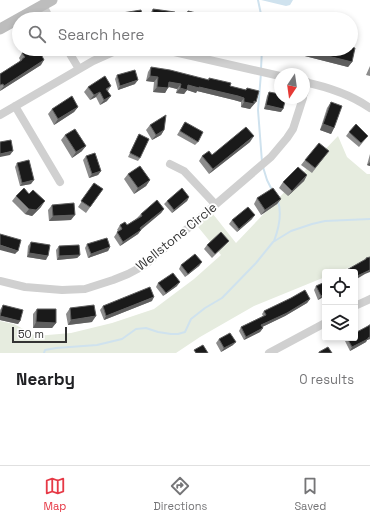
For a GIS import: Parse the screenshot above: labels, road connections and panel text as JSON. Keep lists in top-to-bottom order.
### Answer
{
  "streets": {
    "street": ["Wellstone Circle"]
  },
  "scale_bar": "50 m",
  "north": "bottom",
  "page": {
    "search": "Search here",
    "scale": "50 m",
    "heading": ["Nearby", "0 results"],
    "nav": ["Map", "Directions", "Saved"]
  }
}
